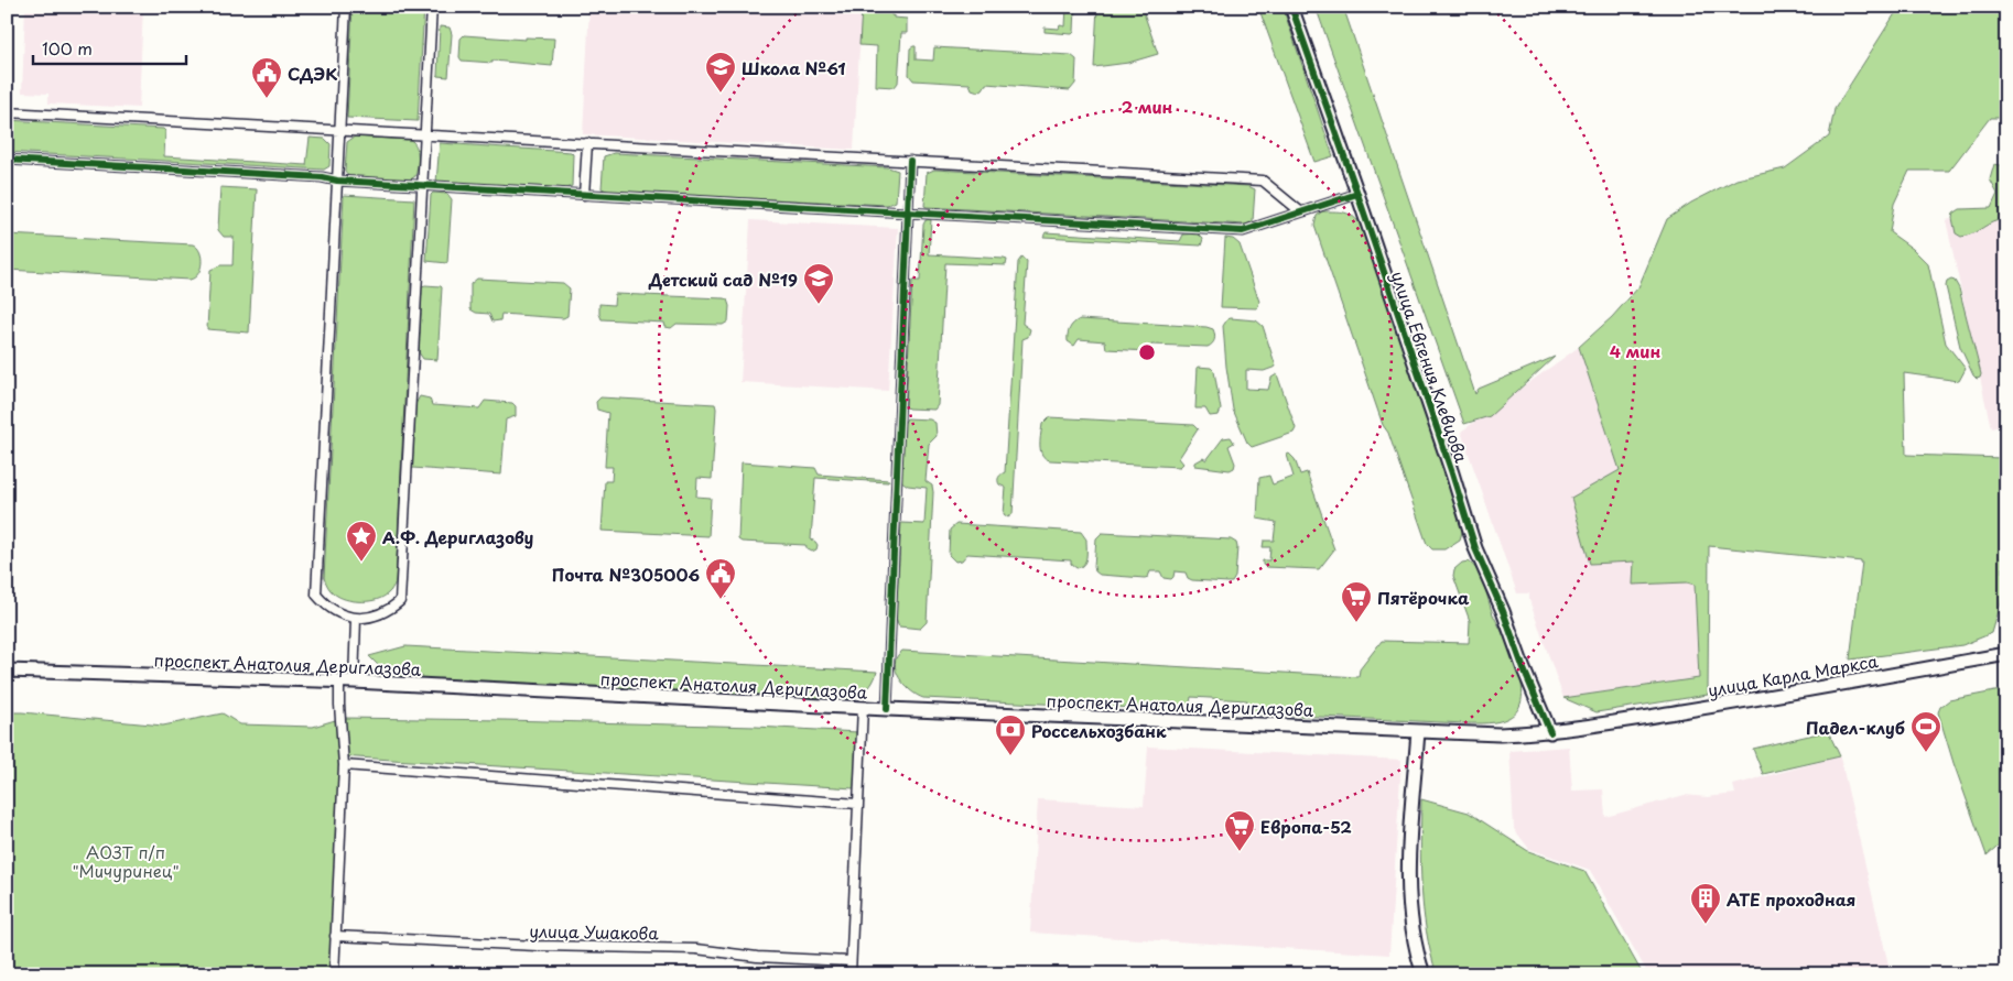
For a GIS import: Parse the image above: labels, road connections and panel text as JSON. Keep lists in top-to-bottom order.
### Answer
{
  "streets": {
    "main road": ["улица Евгения Клевцова", "проспект Анатолия Дериглазова", "улица Карла Маркса"],
    "street": ["улица Ушакова"]
  },
  "crossings": [
    ["улица Евгения Клевцова", "проспект Анатолия Дериглазова"],
    ["улица Евгения Клевцова", "улица Карла Маркса"],
    ["проспект Анатолия Дериглазова", "улица Карла Маркса"]
  ],
  "parks": ["АОЗТ п/п \"Мичуринец\""],
  "places": {
    "school or university": ["Школа №61", "Детский сад №19"],
    "public building": ["СДЭК", "Почта №305006"],
    "place": ["А.Ф. Дериглазову"],
    "supermarket": ["Пятёрочка", "Европа-52"],
    "sports": ["Падел-клуб"],
    "bank": ["Россельхозбанк"],
    "building": ["АТЕ проходная"]
  },
  "scale_bar": "100 m",
  "rings": ["2 мин", "4 мин"]
}
